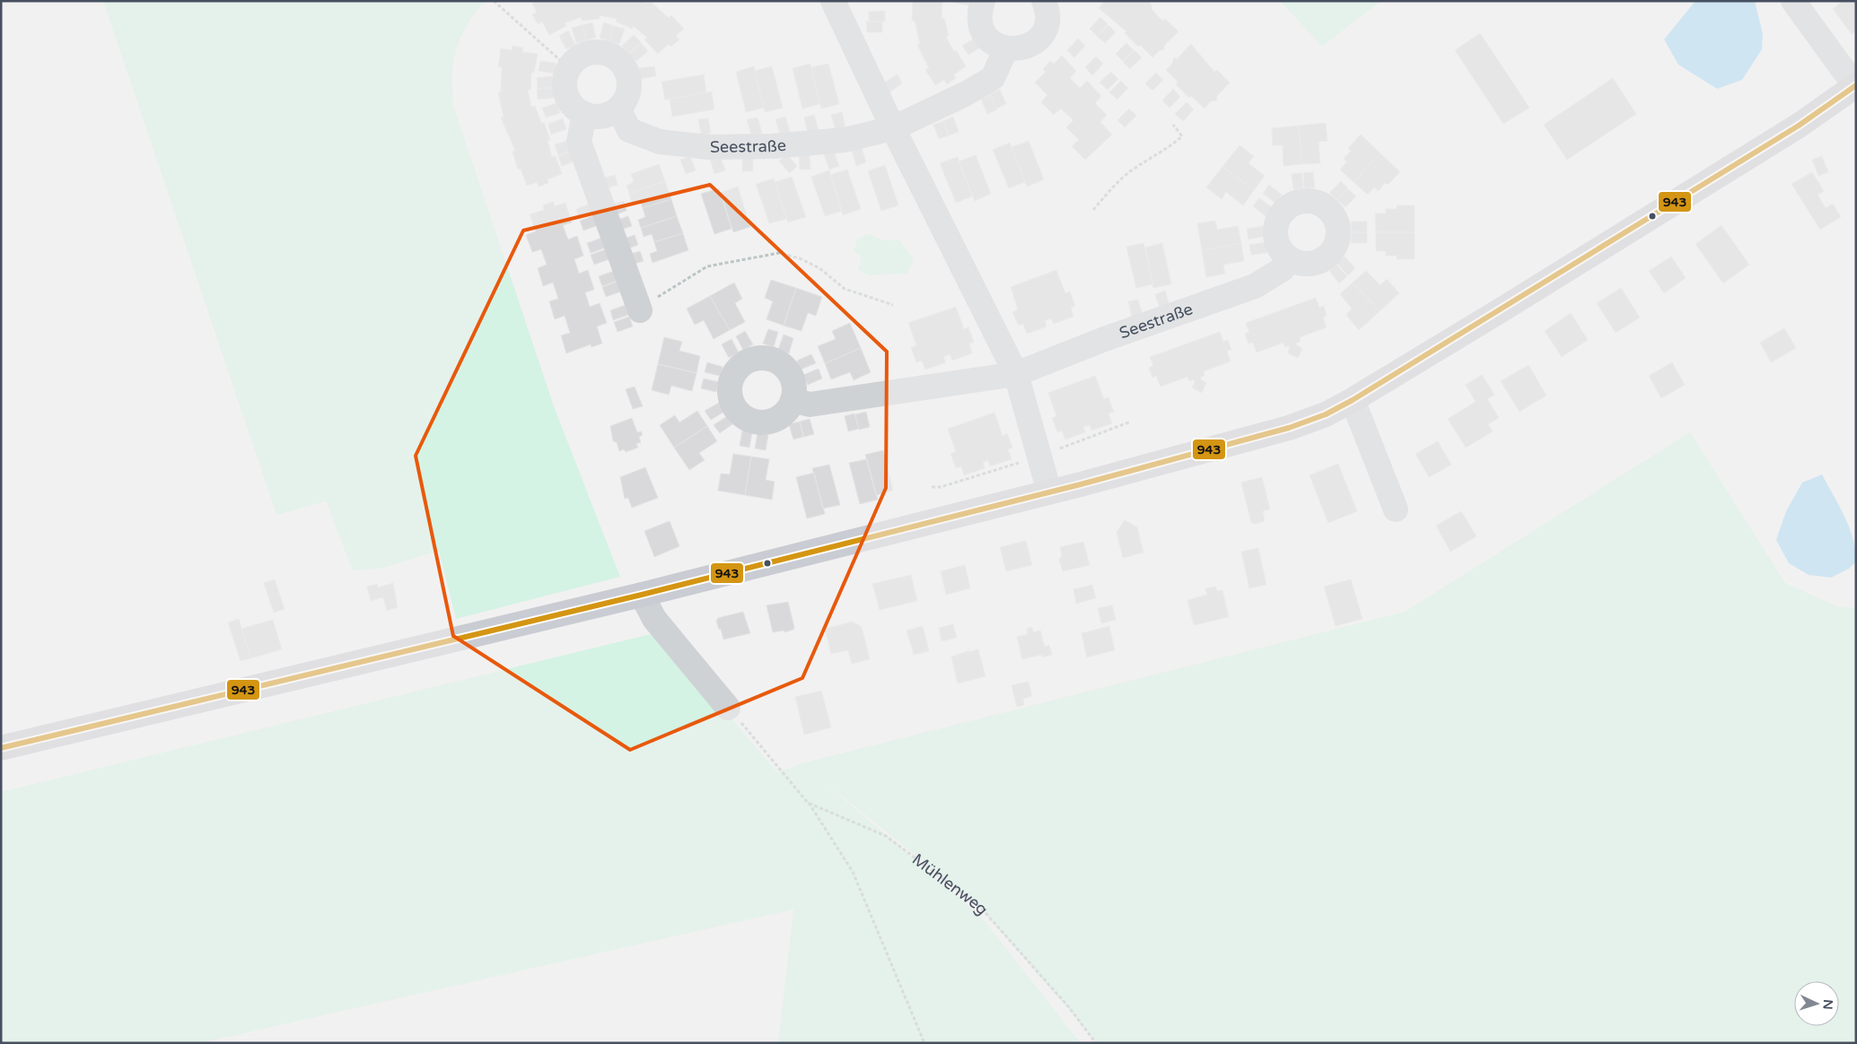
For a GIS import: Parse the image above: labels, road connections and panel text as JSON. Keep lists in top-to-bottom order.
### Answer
{
  "streets": {
    "street": ["Seestraße"],
    "path": ["Mühlenweg"]
  },
  "lines": ["transit line 943"],
  "north": "right"
}
